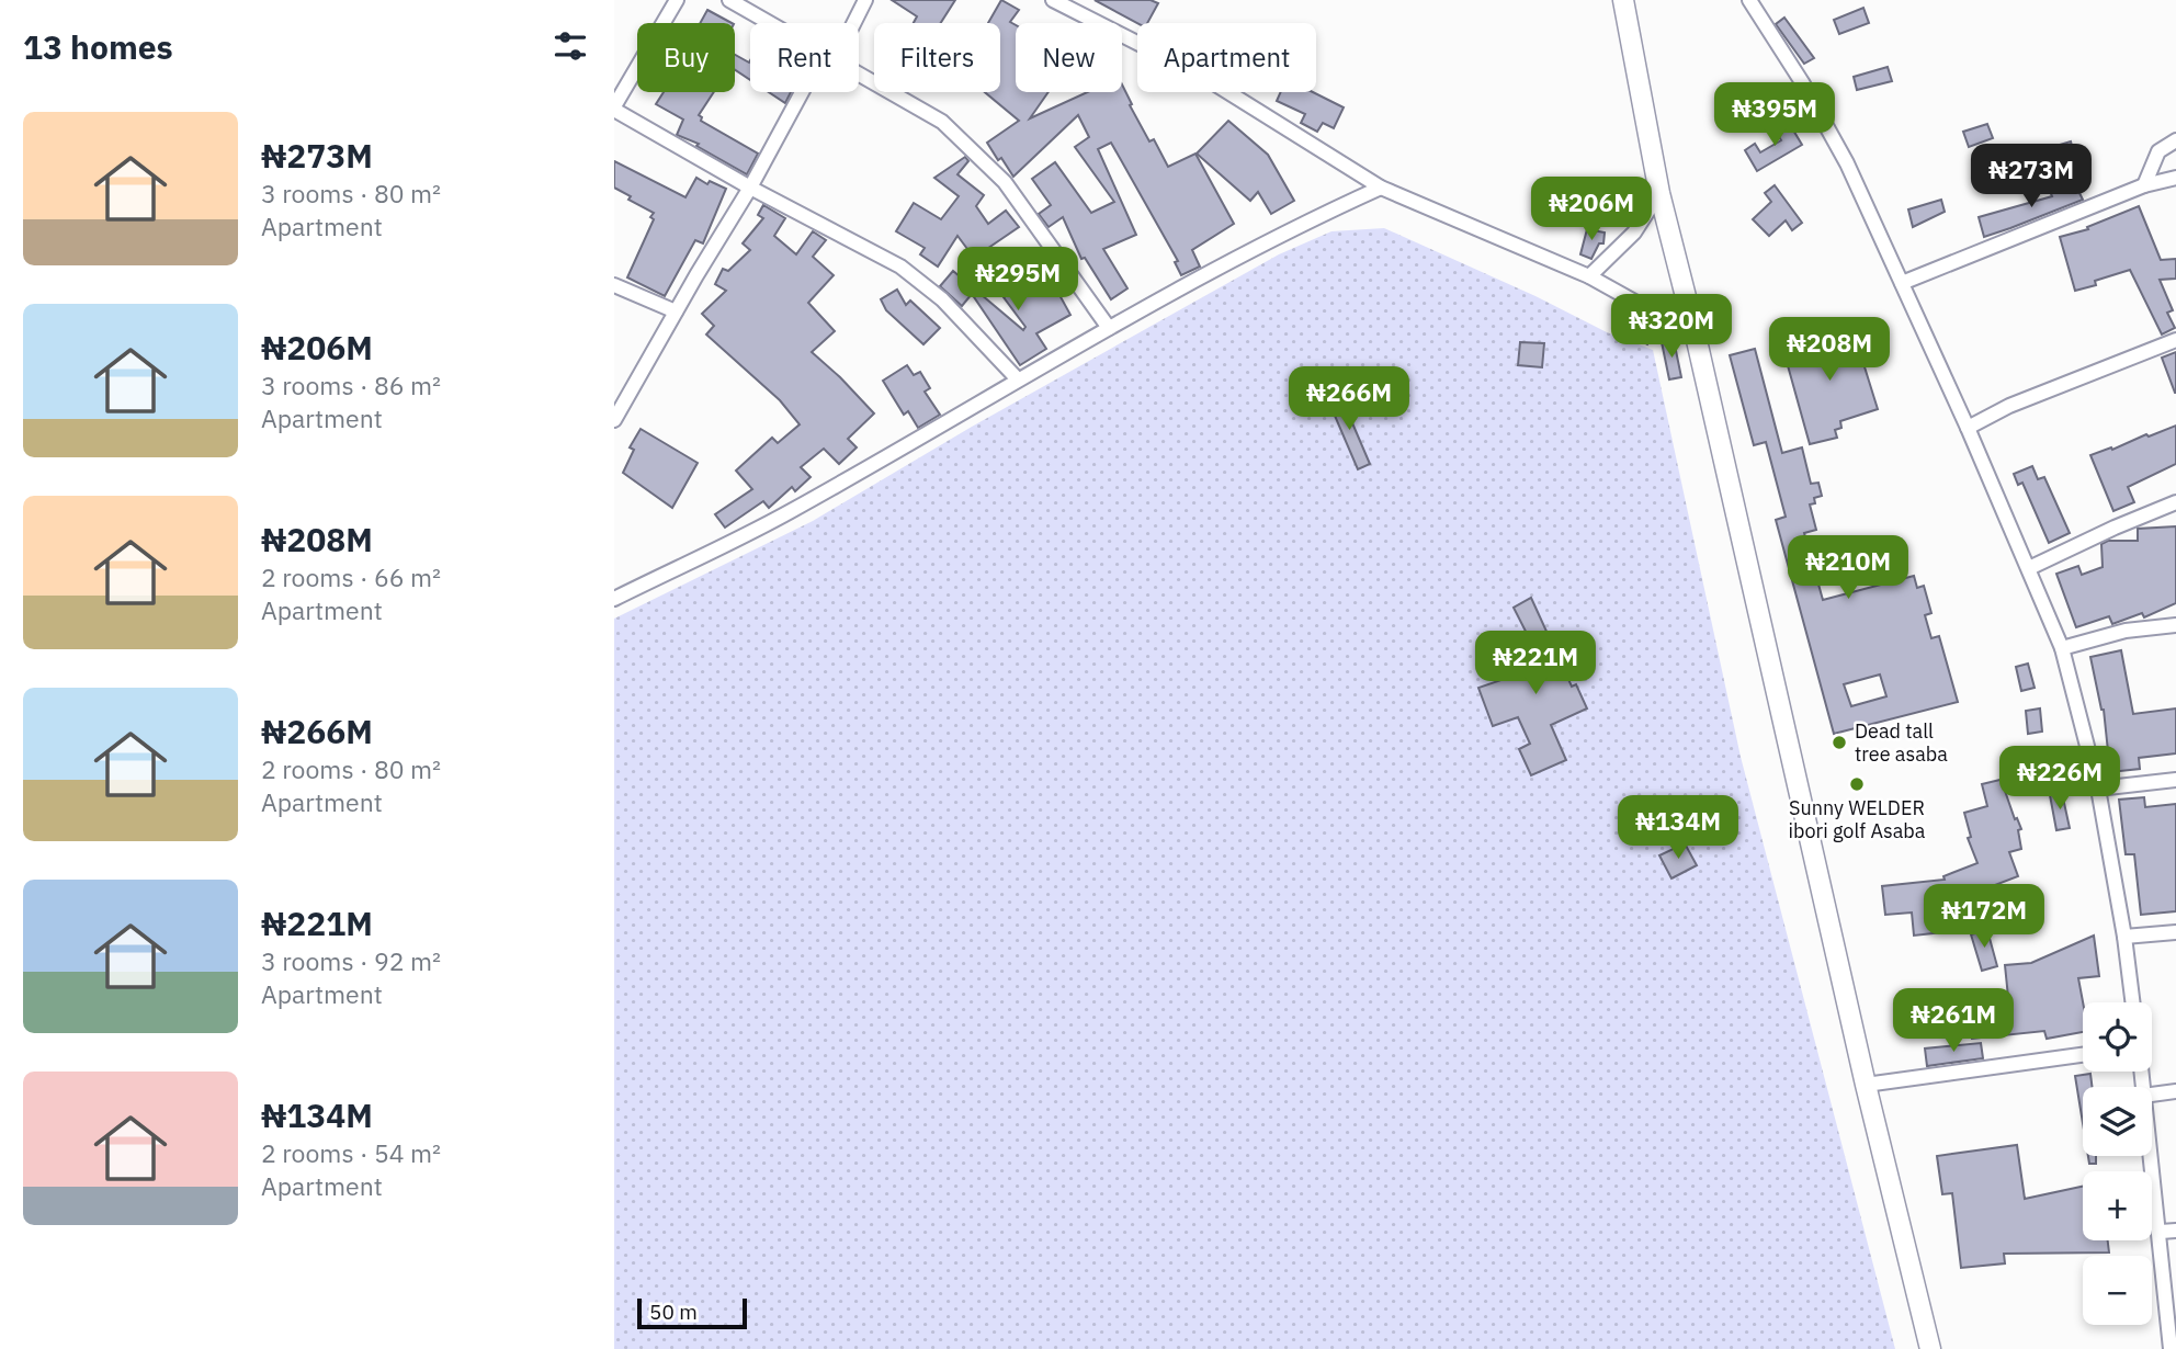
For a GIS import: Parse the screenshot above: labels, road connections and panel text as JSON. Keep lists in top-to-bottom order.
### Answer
{
  "places": ["Dead tall tree asaba", "Sunny WELDER ibori golf Asaba"],
  "scale_bar": "50 m",
  "page": {
    "heading": "13 homes",
    "chip": [
      "Buy",
      "Rent",
      "Filters",
      "New",
      "Apartment"
    ],
    "price": [
      "₦395M",
      "₦273M",
      "₦206M",
      "₦295M",
      "₦320M",
      "₦208M",
      "₦266M",
      "₦210M",
      "₦221M",
      "₦226M",
      "₦134M",
      "₦172M",
      "₦261M"
    ],
    "list": [
      {
        "name": "₦273M",
        "note": "3 rooms · 80 m² · Apartment"
      },
      {
        "name": "₦206M",
        "note": "3 rooms · 86 m² · Apartment"
      },
      {
        "name": "₦208M",
        "note": "2 rooms · 66 m² · Apartment"
      },
      {
        "name": "₦266M",
        "note": "2 rooms · 80 m² · Apartment"
      },
      {
        "name": "₦221M",
        "note": "3 rooms · 92 m² · Apartment"
      },
      {
        "name": "₦134M",
        "note": "2 rooms · 54 m² · Apartment"
      }
    ],
    "map_buttons": ["+", "−"],
    "scale": "50 m"
  }
}
